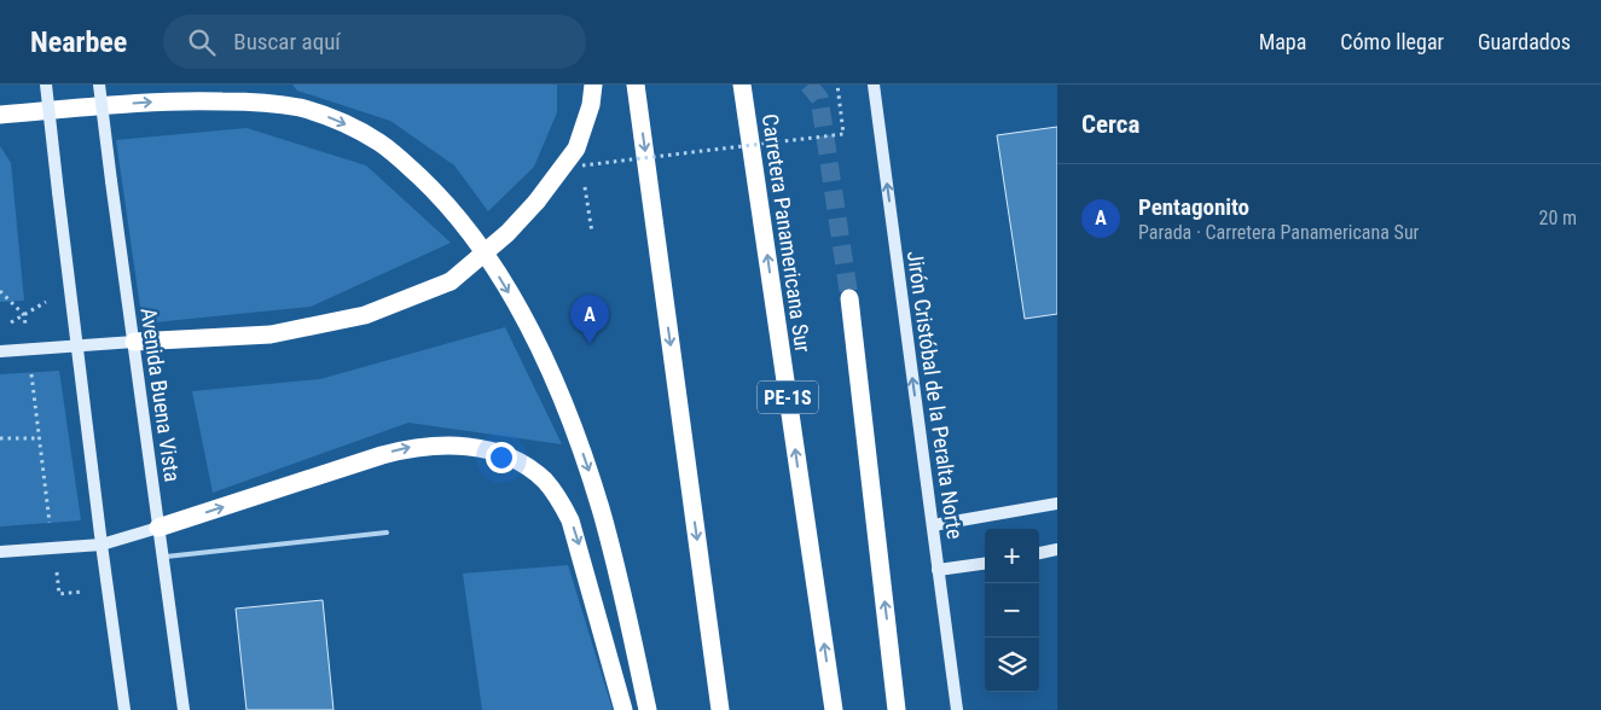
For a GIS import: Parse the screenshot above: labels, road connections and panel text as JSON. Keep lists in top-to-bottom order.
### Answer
{
  "streets": {
    "highway": ["Carretera Panamericana Sur", "PE-1S"],
    "main road": ["Avenida Buena Vista", "Jirón Cristóbal de la Peralta Norte"]
  },
  "one_way": ["Jirón Cristóbal de la Peralta Norte"],
  "page": {
    "header": "Nearbee",
    "search": "Buscar aquí",
    "nav": ["Mapa", "Cómo llegar", "Guardados"],
    "heading": "Cerca",
    "list": [
      {
        "mark": "A",
        "name": "Pentagonito",
        "note": "Parada · Carretera Panamericana Sur",
        "value": "20 m"
      }
    ],
    "pins": "A",
    "map_buttons": ["+", "−"]
  }
}
